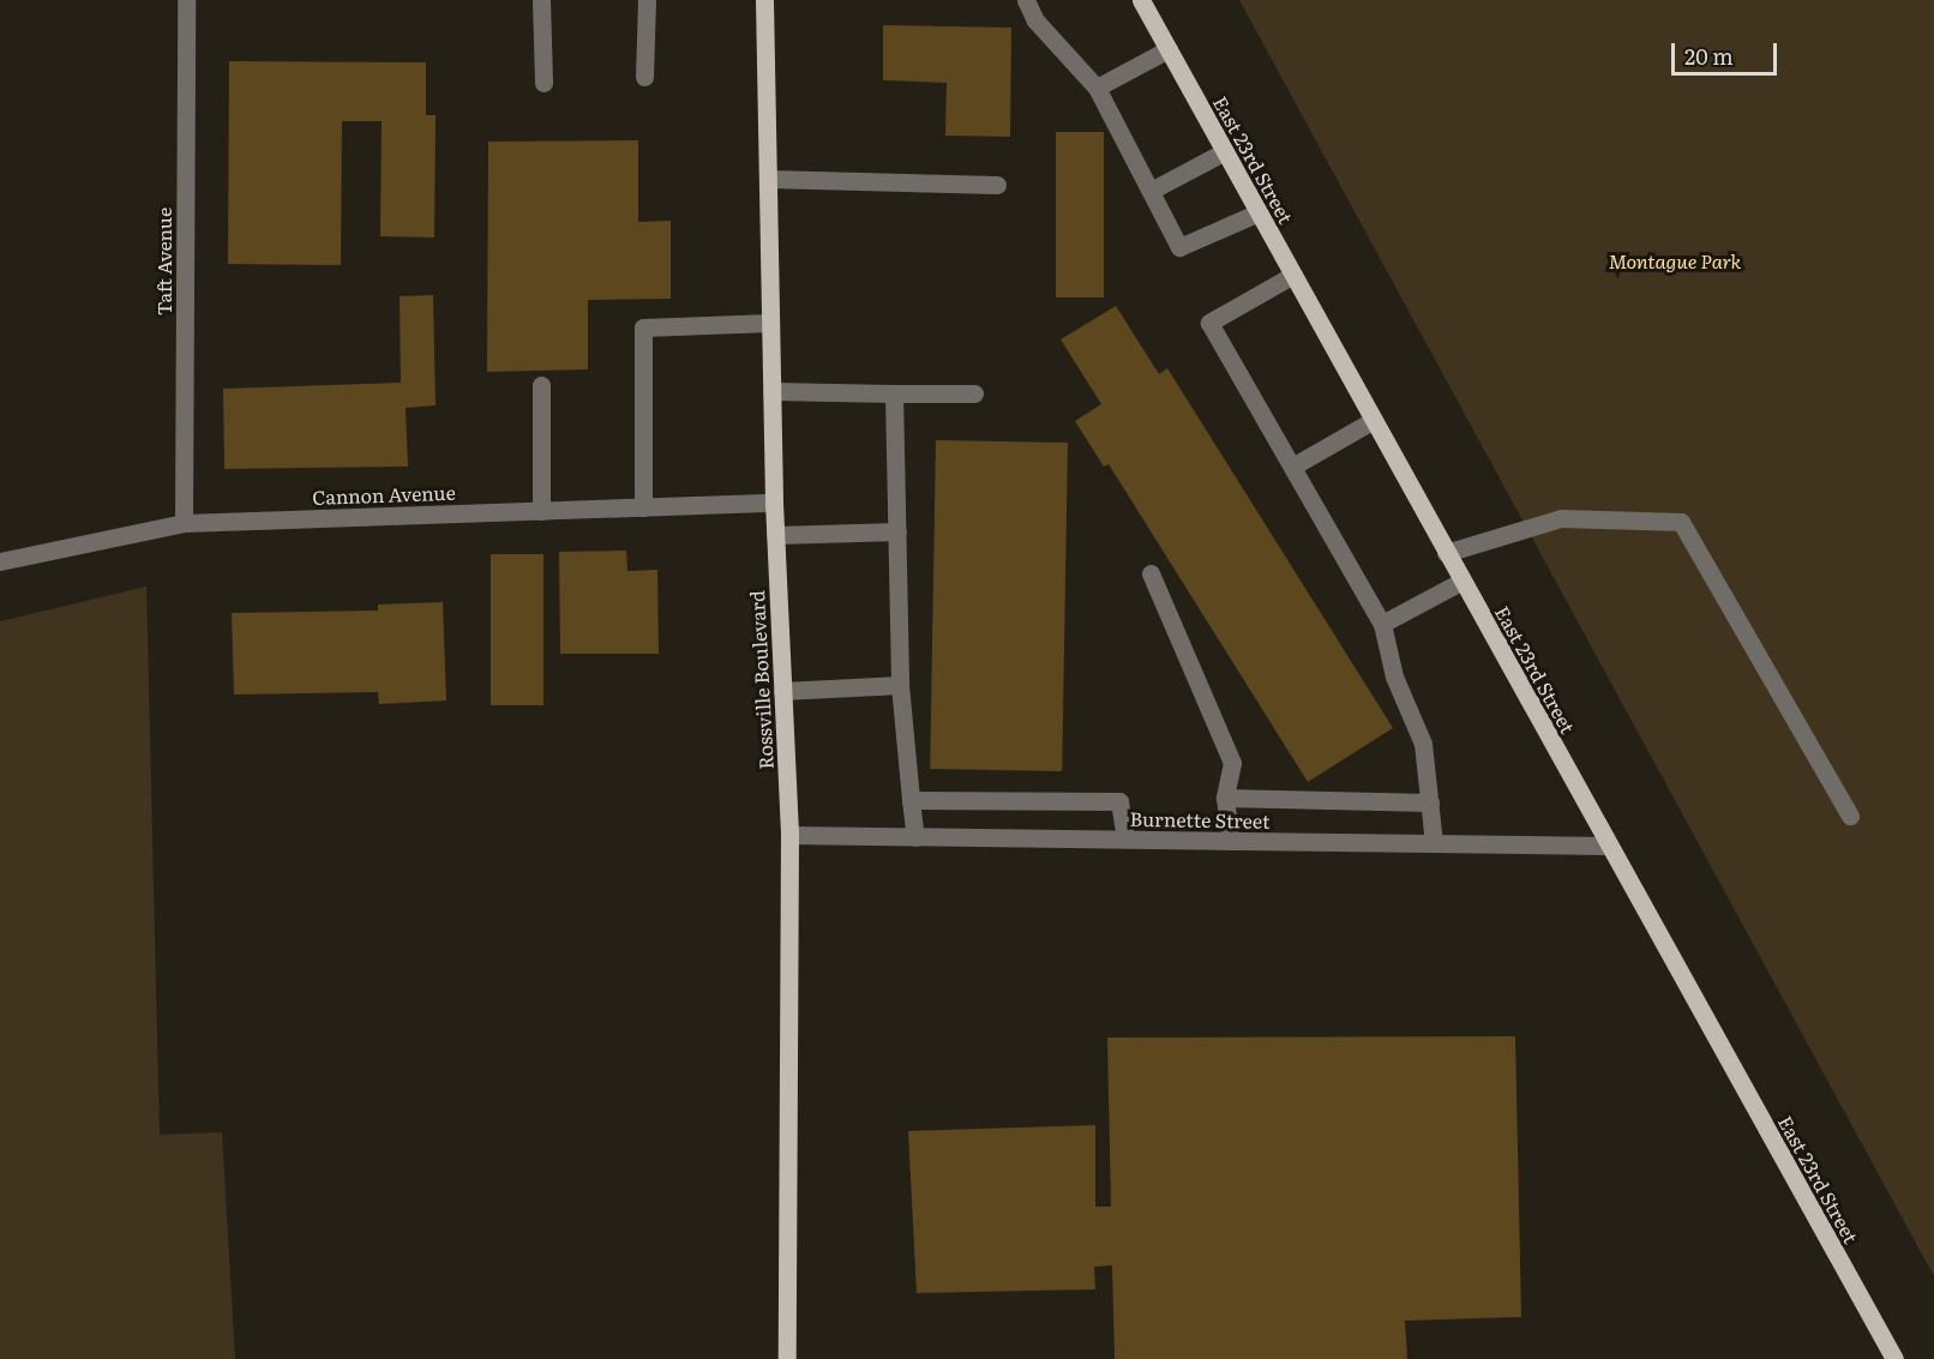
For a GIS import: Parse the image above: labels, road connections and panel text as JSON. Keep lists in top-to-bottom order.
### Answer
{
  "streets": {
    "main road": ["East 23rd Street", "Rossville Boulevard"],
    "street": ["Taft Avenue", "Cannon Avenue", "Burnette Street"]
  },
  "crossings": [
    ["East 23rd Street", "Burnette Street"],
    ["Taft Avenue", "Cannon Avenue"],
    ["Cannon Avenue", "Rossville Boulevard"],
    ["Rossville Boulevard", "Burnette Street"]
  ],
  "parks": ["Montague Park"],
  "scale_bar": "20 m"
}
